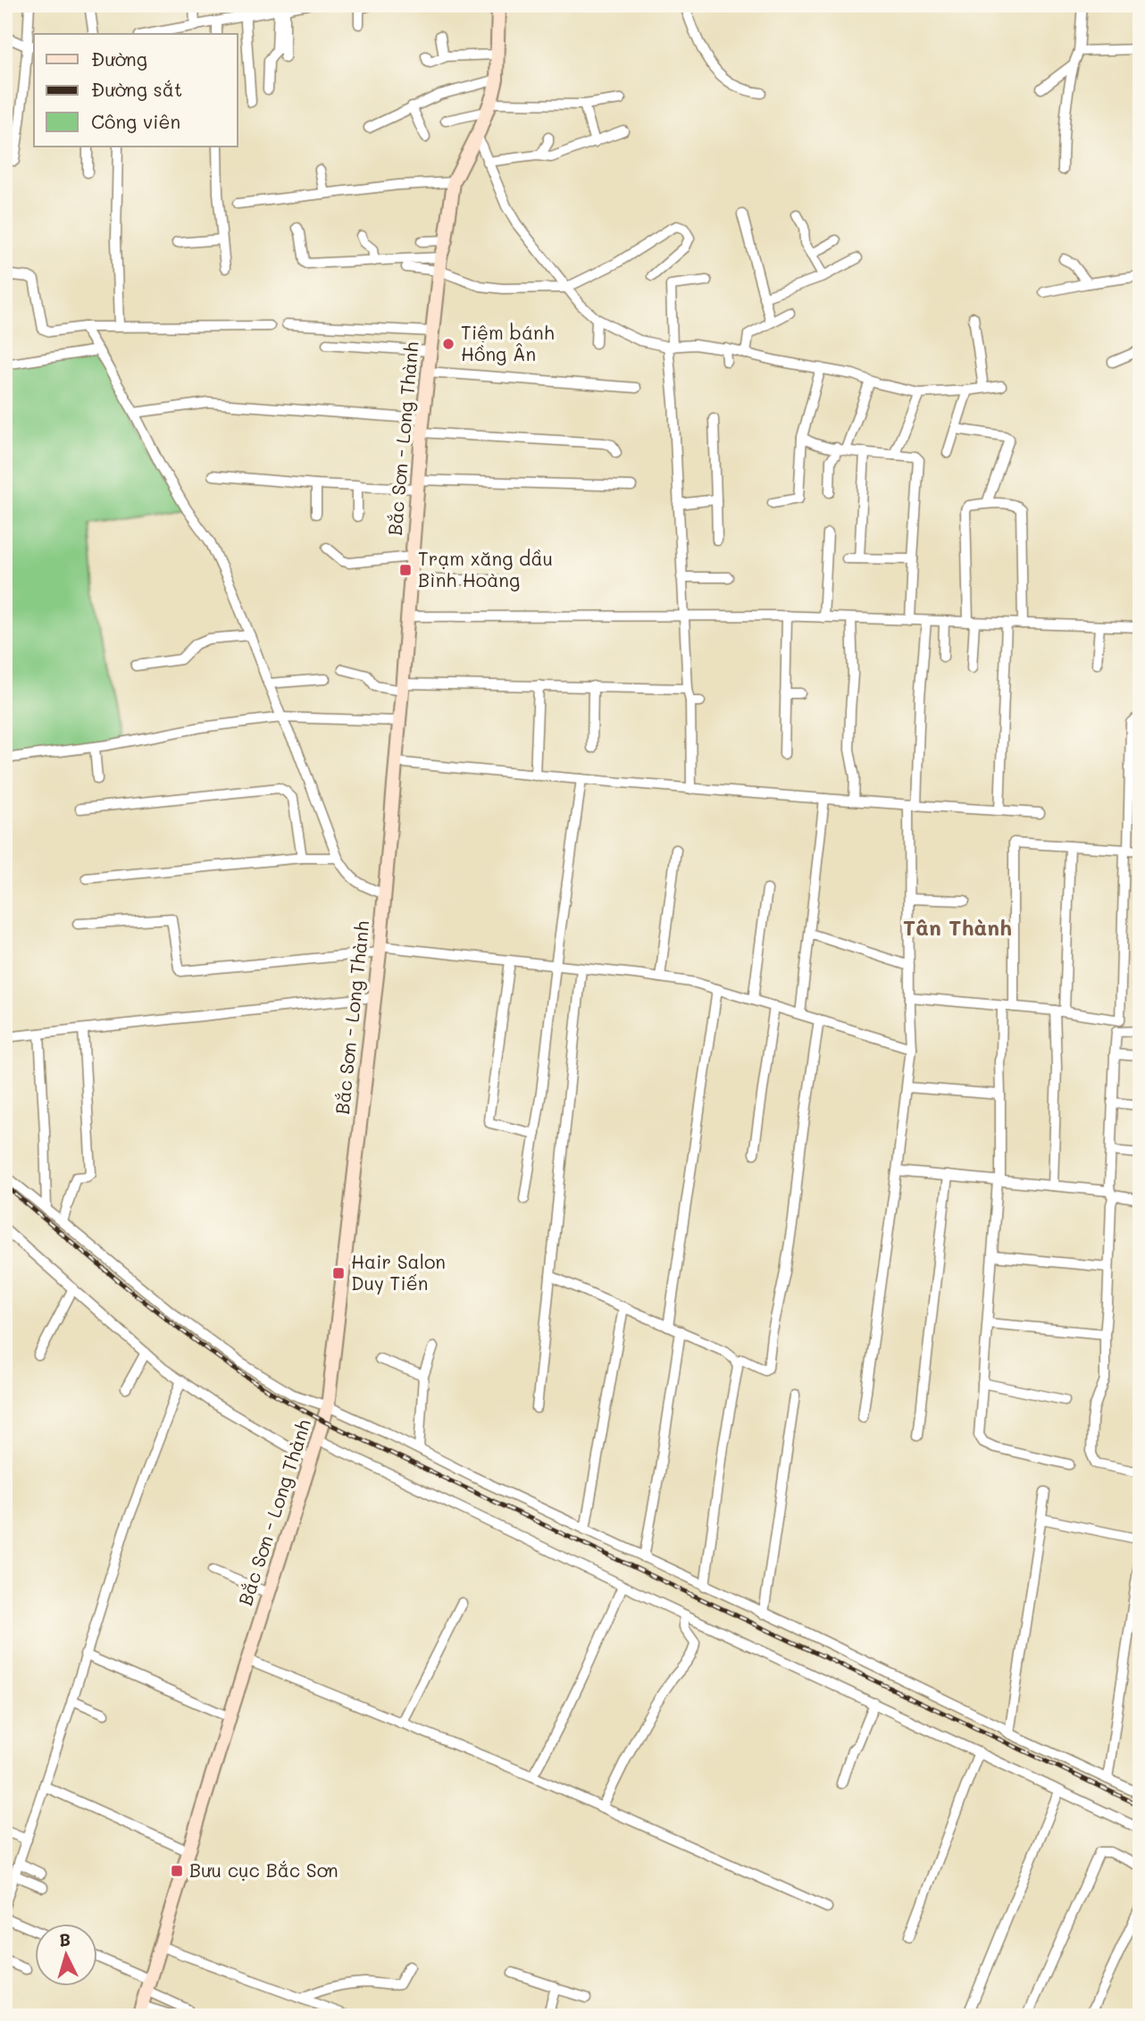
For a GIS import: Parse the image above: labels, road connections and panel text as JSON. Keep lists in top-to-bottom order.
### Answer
{
  "streets": {
    "main road": ["Bắc Sơn - Long Thành"]
  },
  "districts": ["Tân Thành"],
  "places": {
    "other": ["Tiệm bánh Hồng Ân"],
    "transit": ["Trạm xăng dầu Bình Hoàng", "Hair Salon Duy Tiến", "Bưu cục Bắc Sơn"]
  },
  "legend": ["Đường", "Đường sắt", "Công viên"],
  "north": "top"
}
